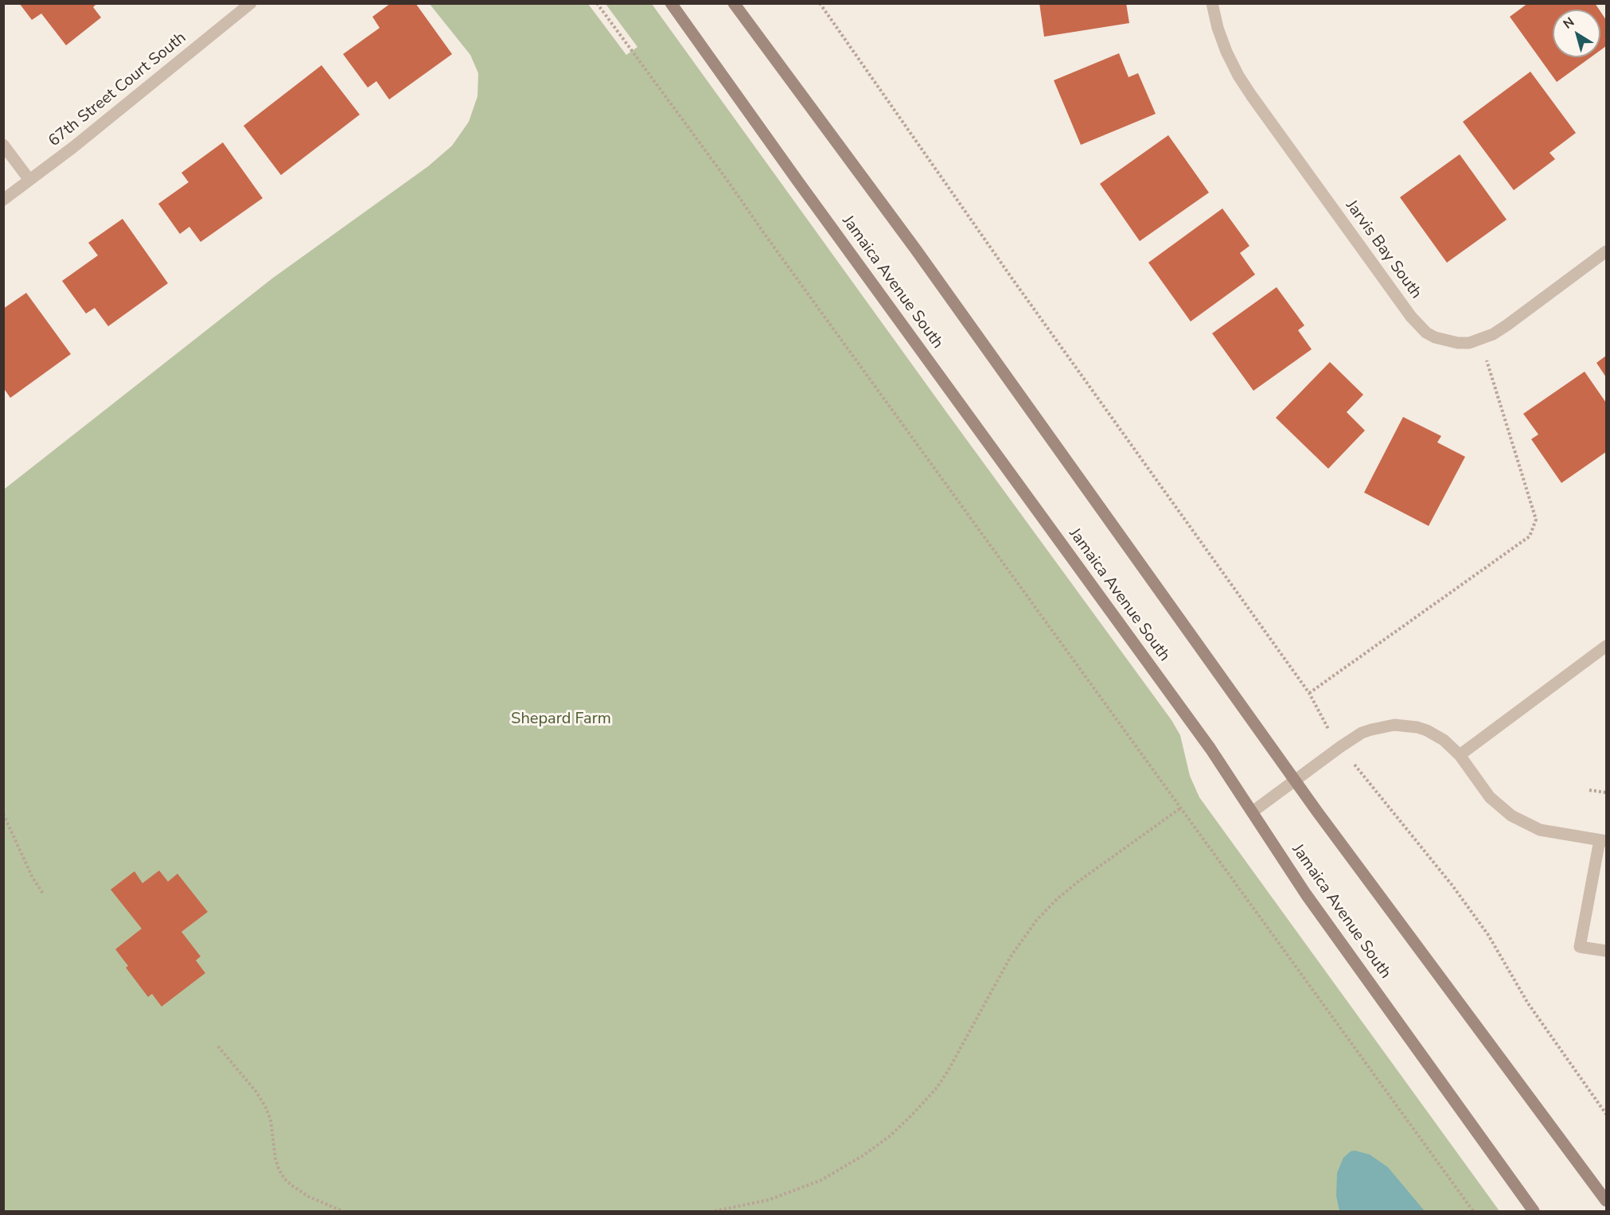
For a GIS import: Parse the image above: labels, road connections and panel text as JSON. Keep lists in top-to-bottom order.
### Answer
{
  "streets": {
    "street": ["67th Street Court South", "Jarvis Bay South", "Jamaica Avenue South"]
  },
  "parks": ["Shepard Farm"],
  "north": "top left"
}
